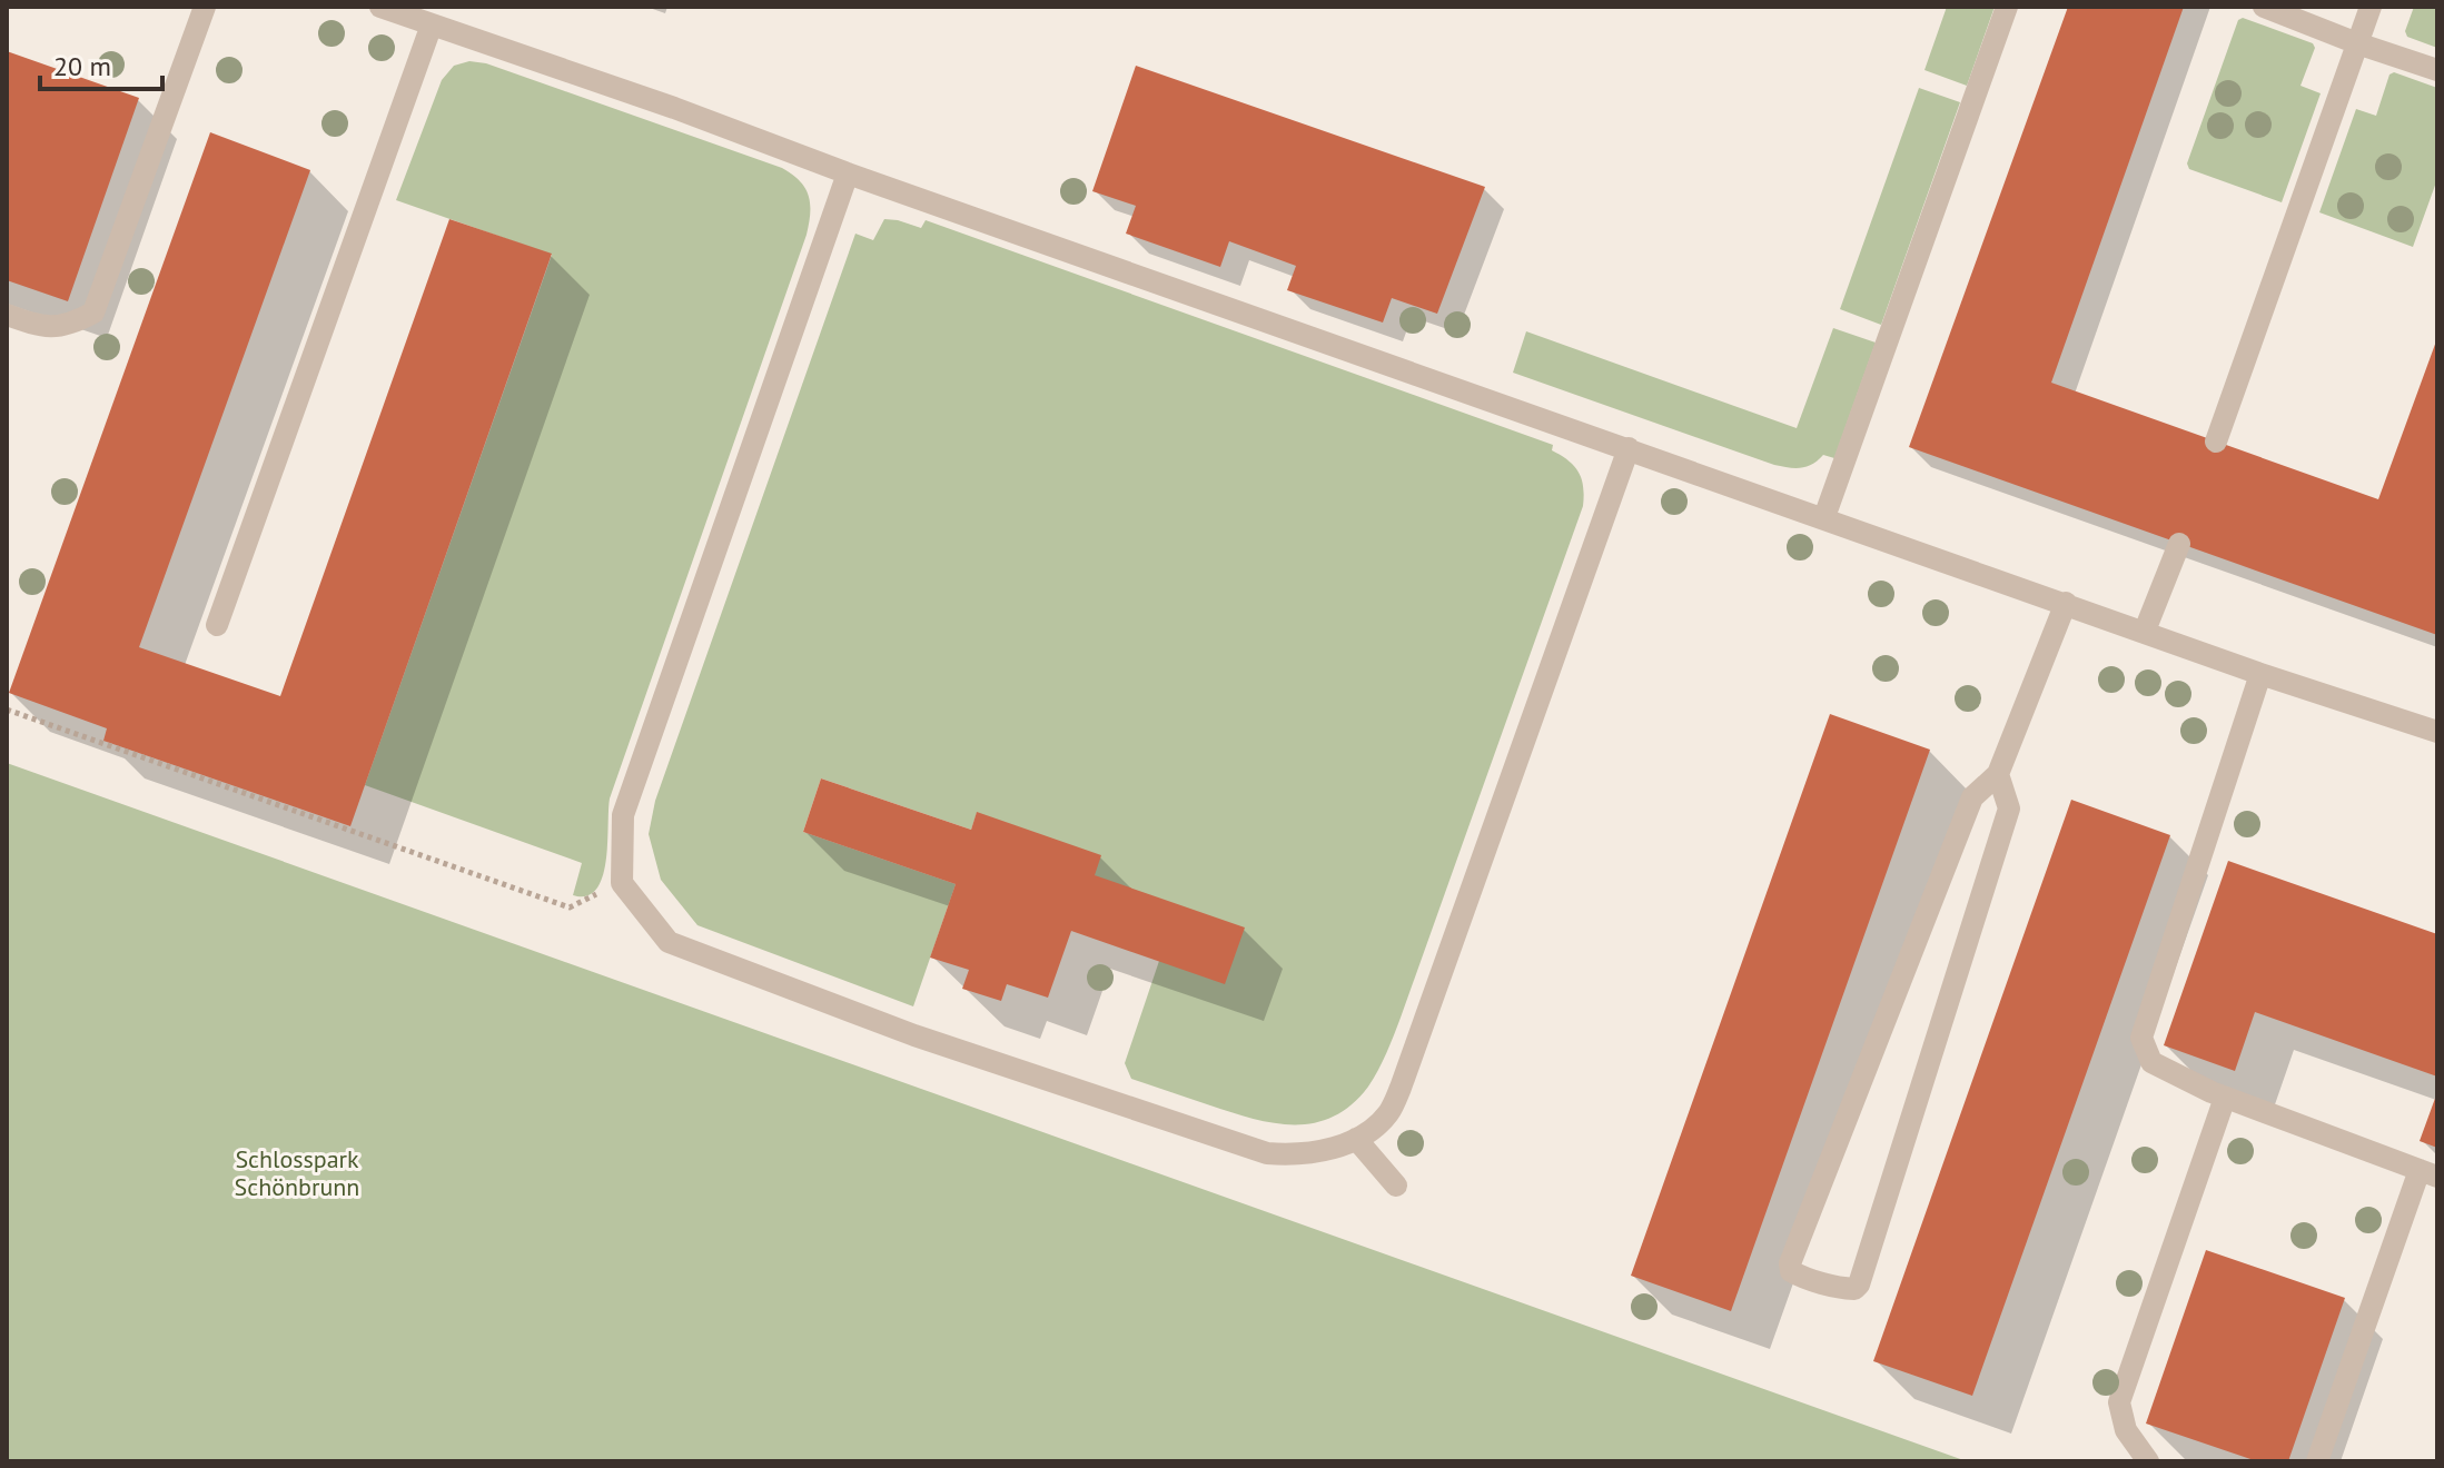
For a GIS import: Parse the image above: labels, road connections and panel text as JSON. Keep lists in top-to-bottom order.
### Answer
{
  "parks": ["Schlosspark Schönbrunn"],
  "scale_bar": "20 m"
}
